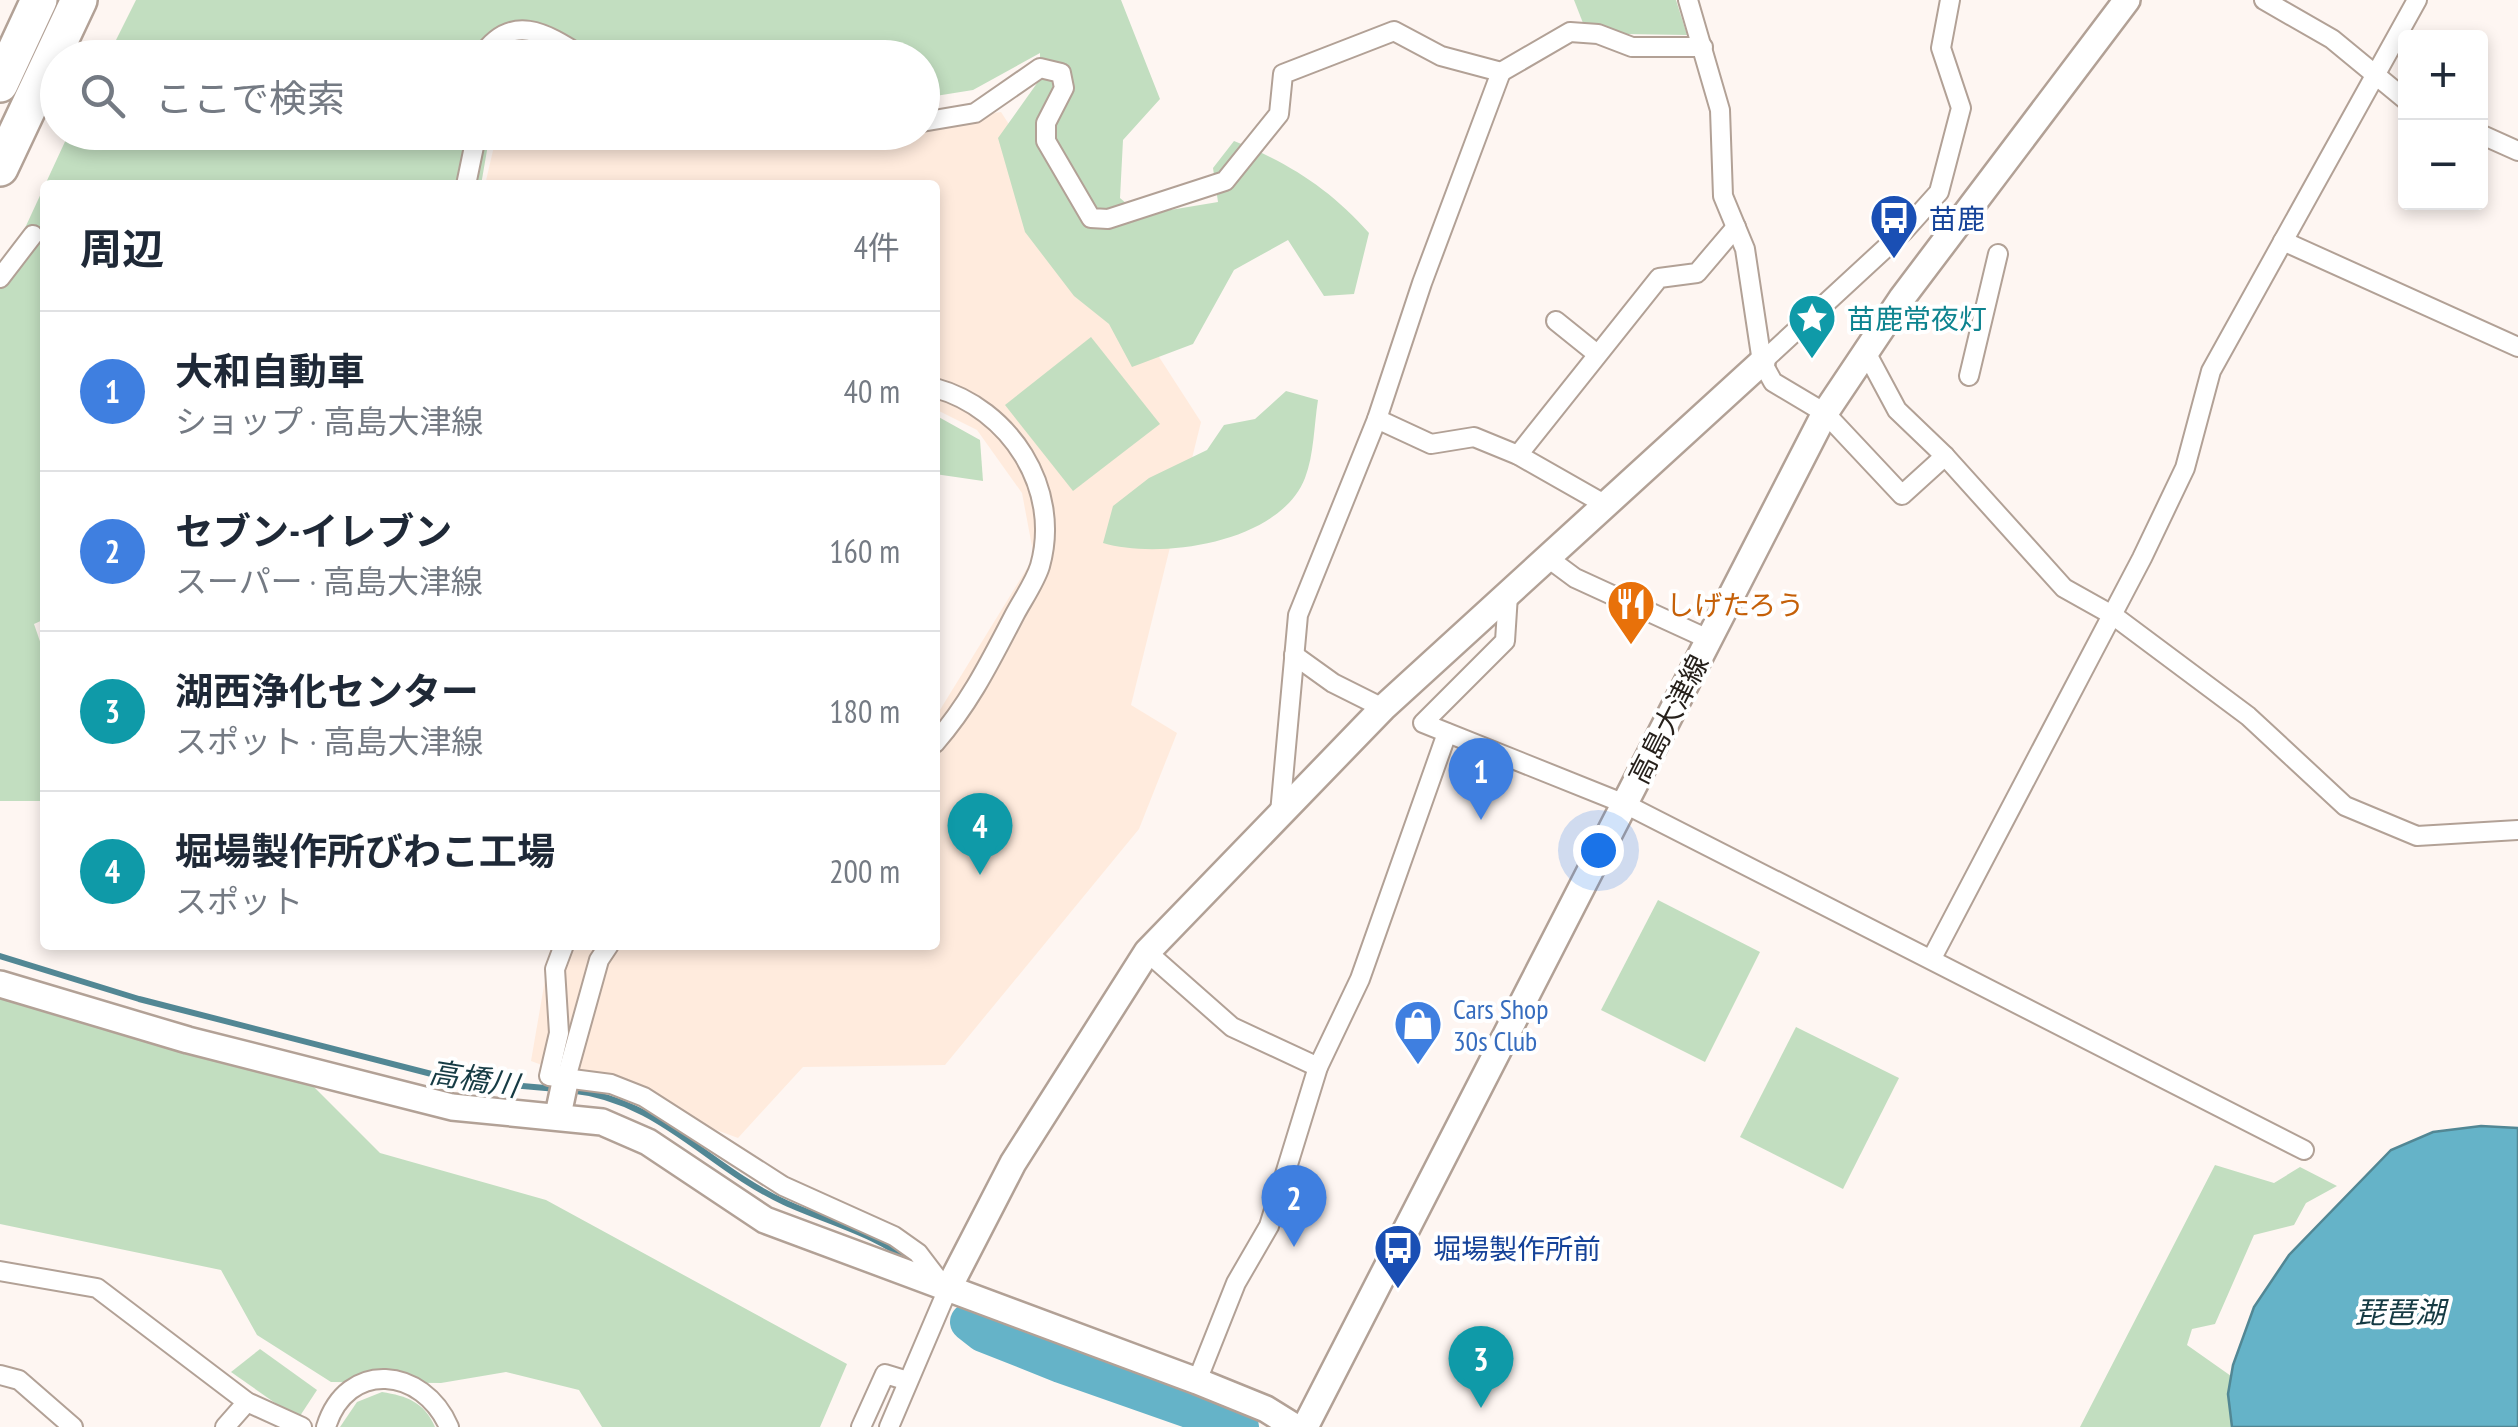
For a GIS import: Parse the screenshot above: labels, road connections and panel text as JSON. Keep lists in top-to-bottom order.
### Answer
{
  "streets": {
    "street": ["高島大津線"]
  },
  "water": ["高橋川", "琵琶湖"],
  "places": {
    "bus stop": ["苗鹿", "堀場製作所前"],
    "place": ["苗鹿常夜灯"],
    "restaurant": ["しげたろう"],
    "shop": ["Cars Shop 30s Club"]
  },
  "page": {
    "map_buttons": ["+", "−"],
    "search": "ここで検索",
    "heading": ["周辺", "4件"],
    "list": [
      {
        "mark": "1",
        "name": "大和自動車",
        "note": "ショップ · 高島大津線",
        "value": "40 m"
      },
      {
        "mark": "2",
        "name": "セブン-イレブン",
        "note": "スーパー · 高島大津線",
        "value": "160 m"
      },
      {
        "mark": "3",
        "name": "湖西浄化センター",
        "note": "スポット · 高島大津線",
        "value": "180 m"
      },
      {
        "mark": "4",
        "name": "堀場製作所びわこ工場",
        "note": "スポット",
        "value": "200 m"
      }
    ],
    "pins": [
      "1",
      "4",
      "2",
      "3"
    ]
  }
}
